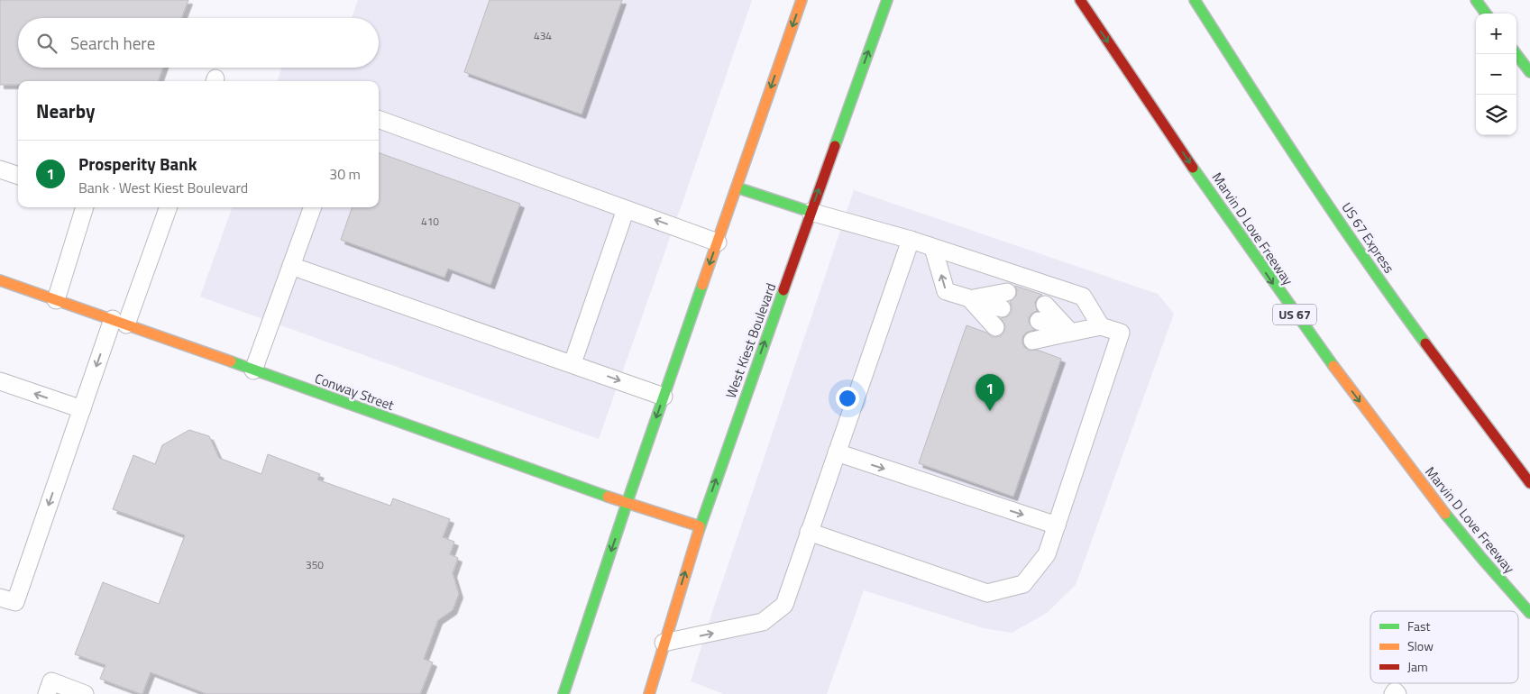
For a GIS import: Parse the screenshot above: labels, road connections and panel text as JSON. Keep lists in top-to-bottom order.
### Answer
{
  "streets": {
    "main road": [
      "Marvin D Love Freeway",
      "US 67 Express",
      "US 67",
      "West Kiest Boulevard",
      "Conway Street"
    ]
  },
  "crossings": [
    ["West Kiest Boulevard", "Conway Street"]
  ],
  "one_way": ["Marvin D Love Freeway"],
  "house_numbers": ["434", "410", "350"],
  "legend": ["Fast", "Slow", "Jam"],
  "page": {
    "map_buttons": ["+", "−"],
    "search": "Search here",
    "heading": "Nearby",
    "list": [
      {
        "mark": "1",
        "name": "Prosperity Bank",
        "note": "Bank · West Kiest Boulevard",
        "value": "30 m"
      }
    ],
    "pins": "1"
  }
}
